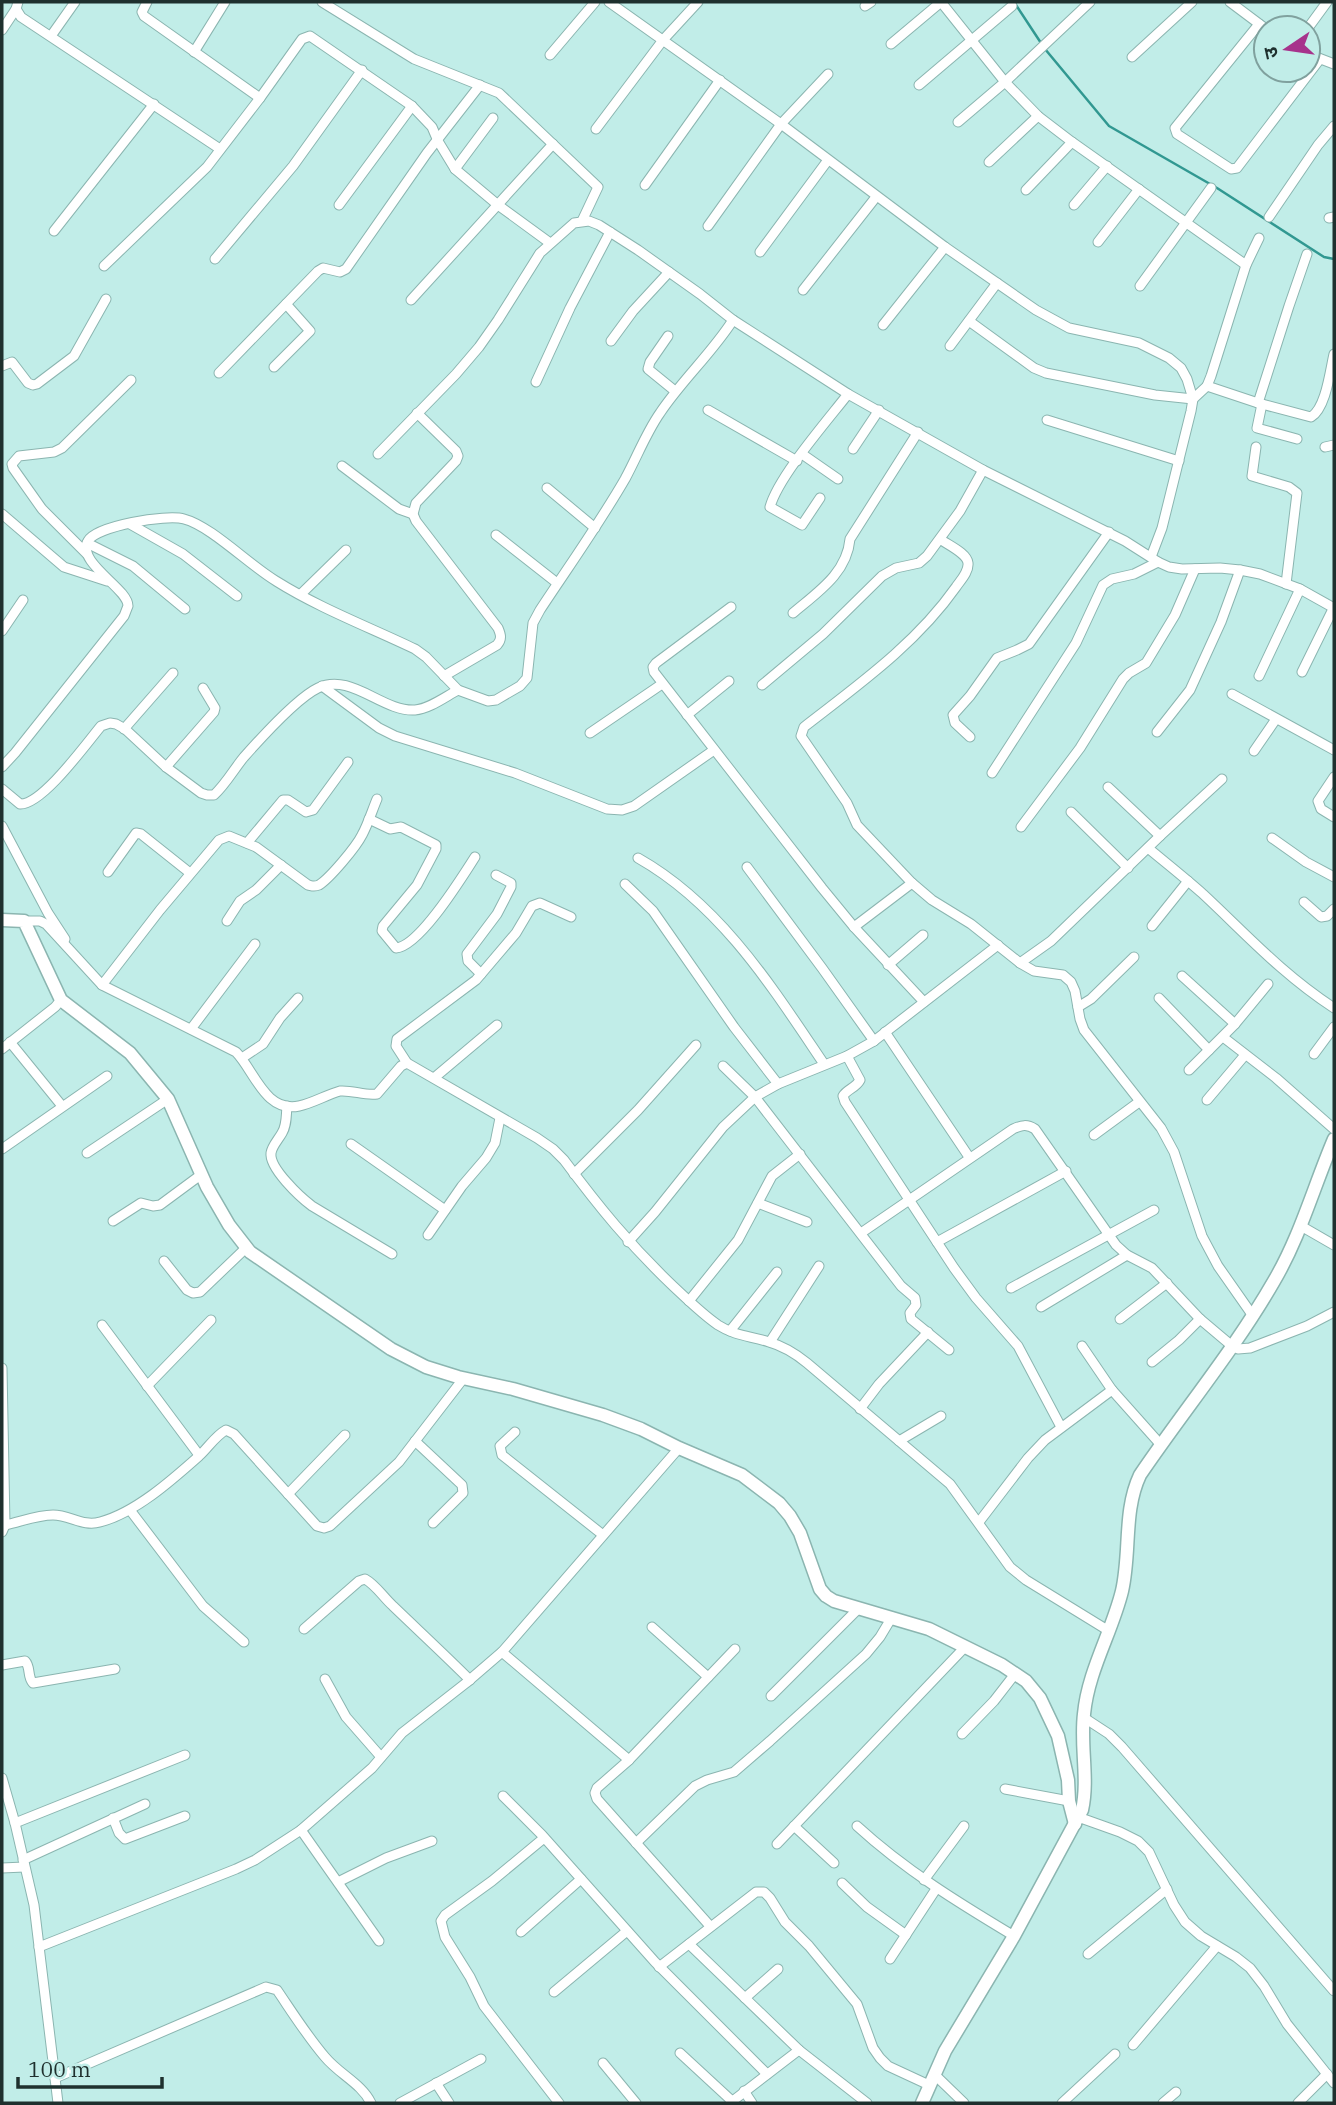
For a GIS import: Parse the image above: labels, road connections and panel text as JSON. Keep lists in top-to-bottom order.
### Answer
{
  "scale_bar": "100 m",
  "north": "left"
}
